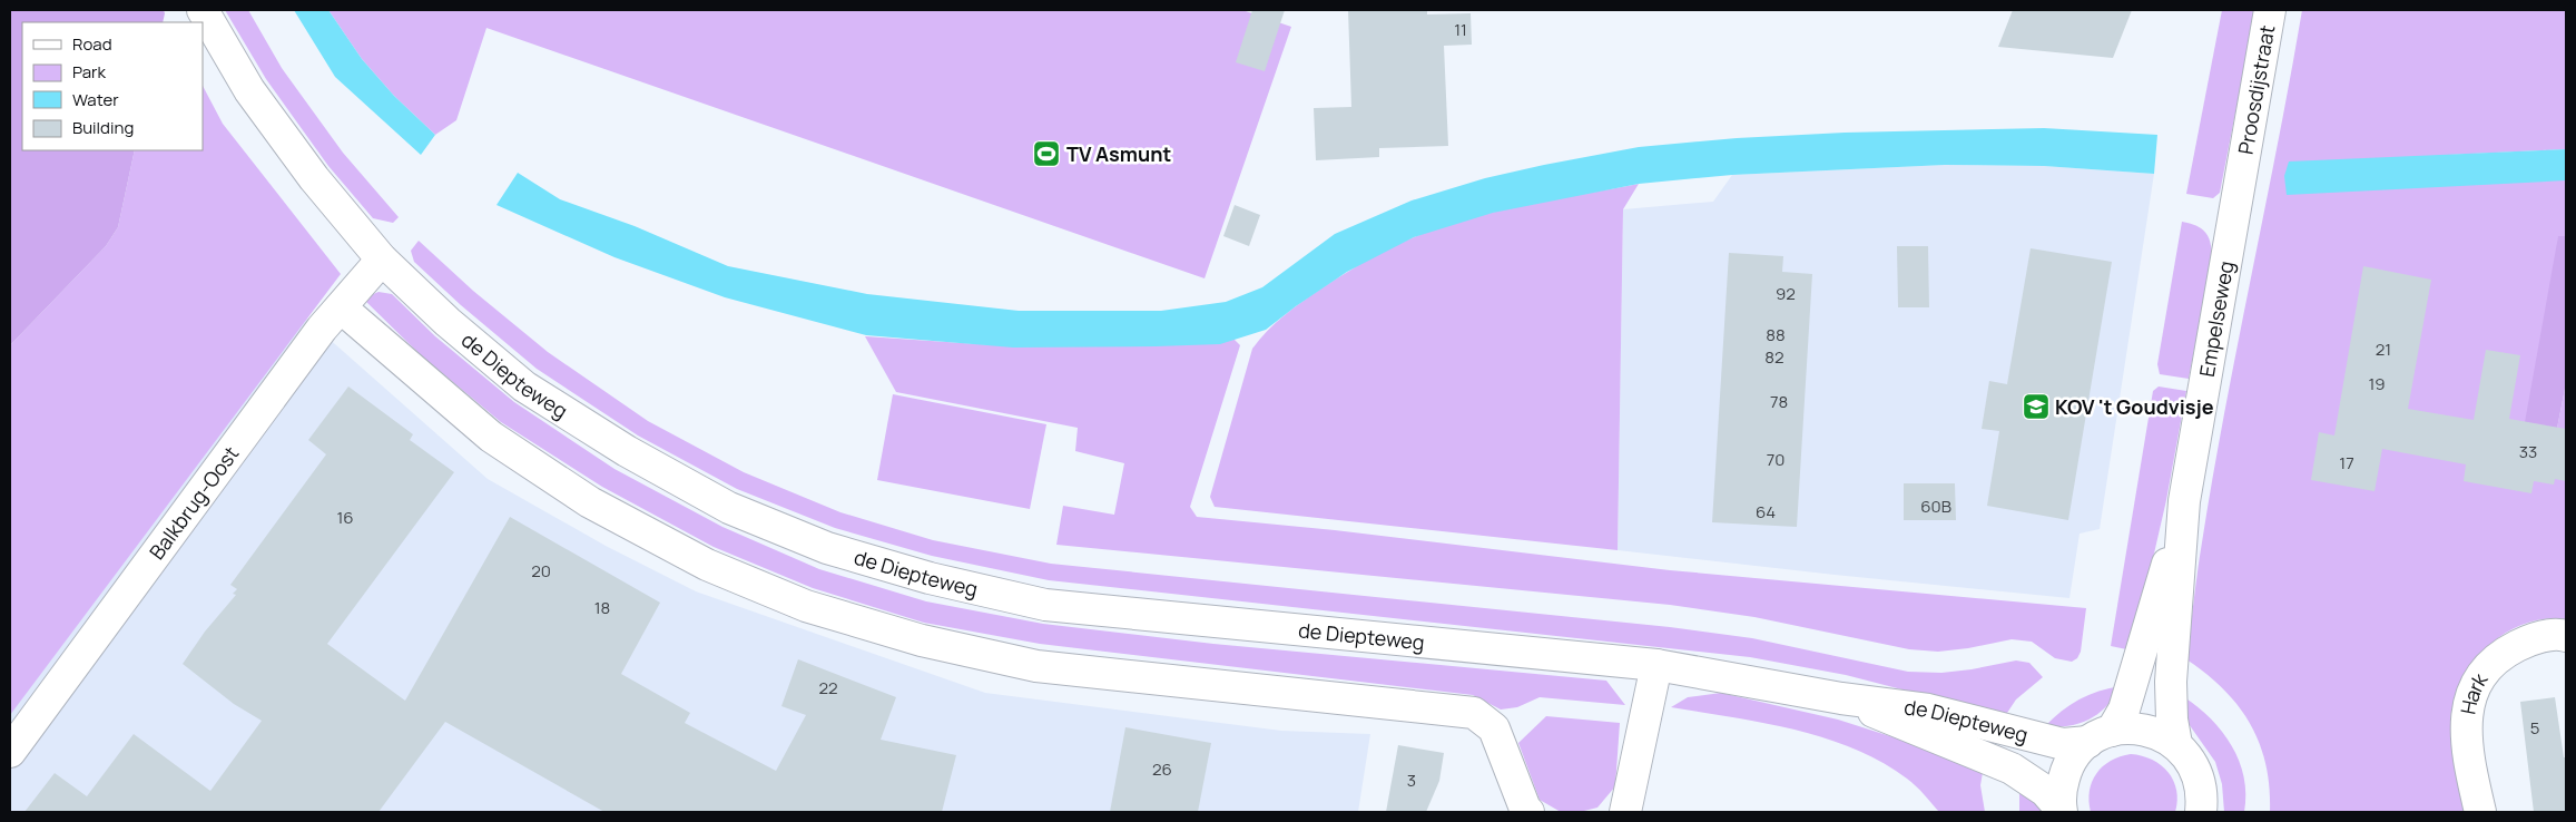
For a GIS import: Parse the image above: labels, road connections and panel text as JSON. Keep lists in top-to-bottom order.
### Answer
{
  "streets": {
    "street": [
      "Proosdijstraat",
      "Empelseweg",
      "de Diepteweg",
      "Balkbrug-Oost",
      "Hark"
    ]
  },
  "crossings": [
    ["Proosdijstraat", "Empelseweg"],
    ["Empelseweg", "de Diepteweg"],
    ["de Diepteweg", "Balkbrug-Oost"]
  ],
  "places": {
    "sports": ["TV Asmunt"],
    "school or university": ["KOV 't Goudvisje"]
  },
  "house_numbers": [
    "11",
    "92",
    "88",
    "21",
    "82",
    "19",
    "78",
    "33",
    "70",
    "17",
    "60B",
    "64",
    "16",
    "20",
    "18",
    "22",
    "5",
    "26",
    "3"
  ],
  "legend": [
    "Road",
    "Park",
    "Water",
    "Building"
  ]
}
